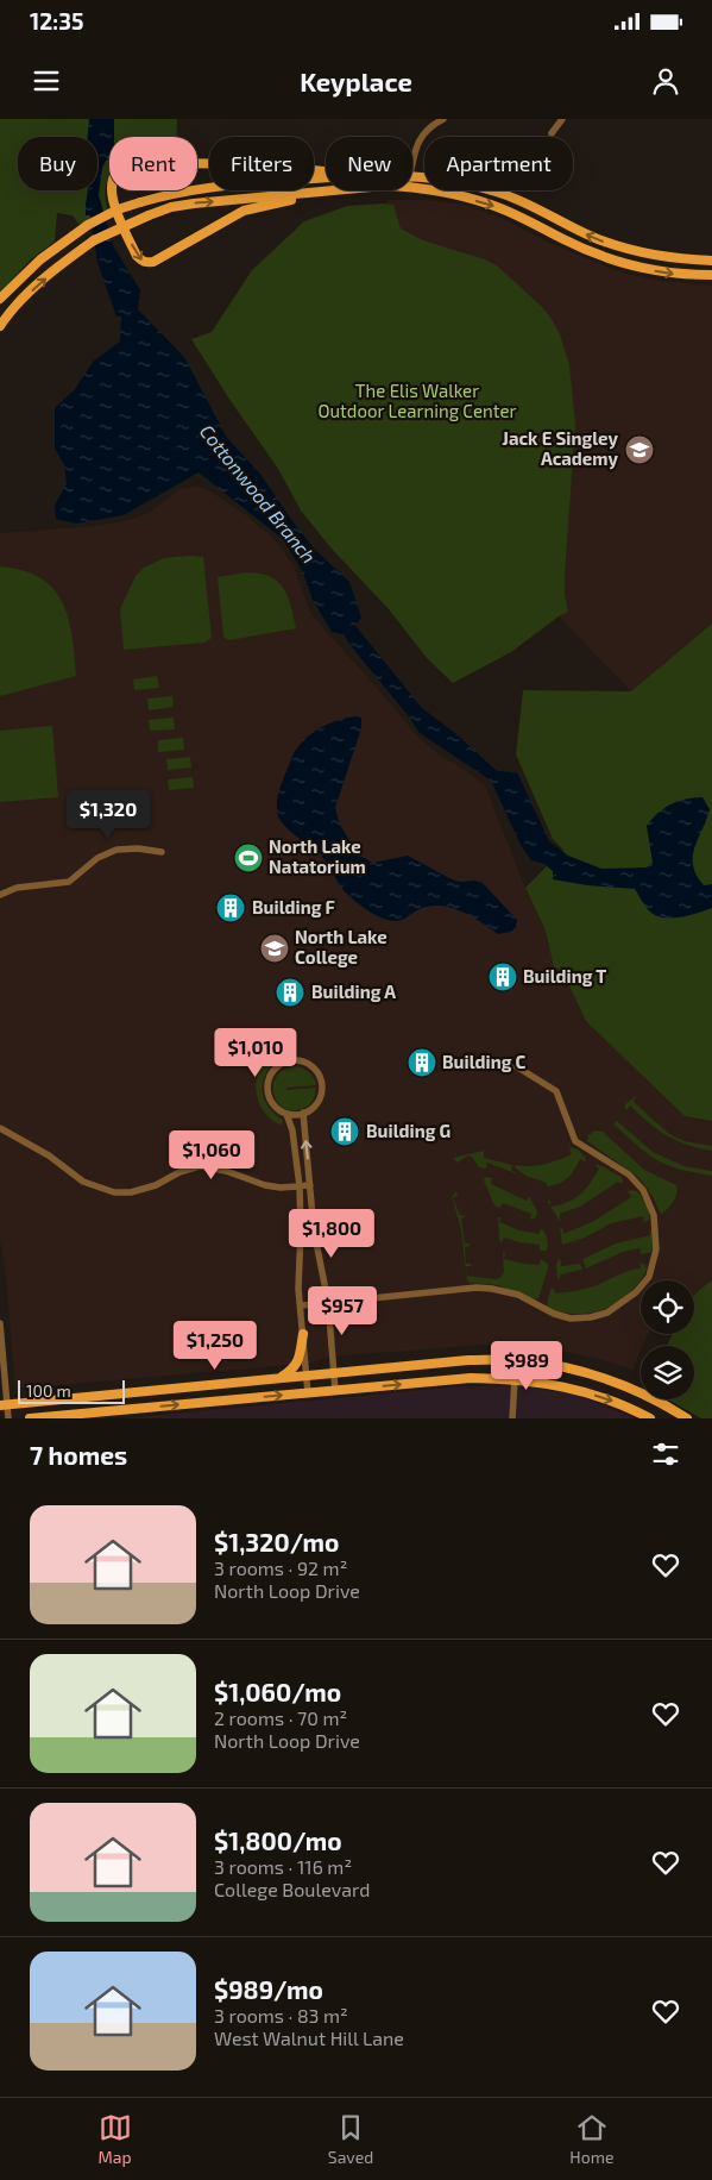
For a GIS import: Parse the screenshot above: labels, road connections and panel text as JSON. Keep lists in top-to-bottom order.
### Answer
{
  "water": ["Cottonwood Branch"],
  "parks": ["The Elis Walker Outdoor Learning Center"],
  "places": {
    "school or university": ["Jack E Singley Academy", "North Lake College"],
    "sports": ["North Lake Natatorium"],
    "building": [
      "Building F",
      "Building T",
      "Building A",
      "Building C",
      "Building G"
    ]
  },
  "scale_bar": "100 m",
  "page": {
    "status": "12:35",
    "header": "Keyplace",
    "chip": [
      "Buy",
      "Rent",
      "Filters",
      "New",
      "Apartment"
    ],
    "price": [
      "$1,320",
      "$1,010",
      "$1,060",
      "$1,800",
      "$957",
      "$1,250",
      "$989"
    ],
    "scale": "100 m",
    "heading": "7 homes",
    "list": [
      {
        "name": "$1,320/mo",
        "note": "3 rooms · 92 m² · North Loop Drive"
      },
      {
        "name": "$1,060/mo",
        "note": "2 rooms · 70 m² · North Loop Drive"
      },
      {
        "name": "$1,800/mo",
        "note": "3 rooms · 116 m² · College Boulevard"
      },
      {
        "name": "$989/mo",
        "note": "3 rooms · 83 m² · West Walnut Hill Lane"
      }
    ],
    "tabs": ["Map", "Saved", "Home"]
  }
}
